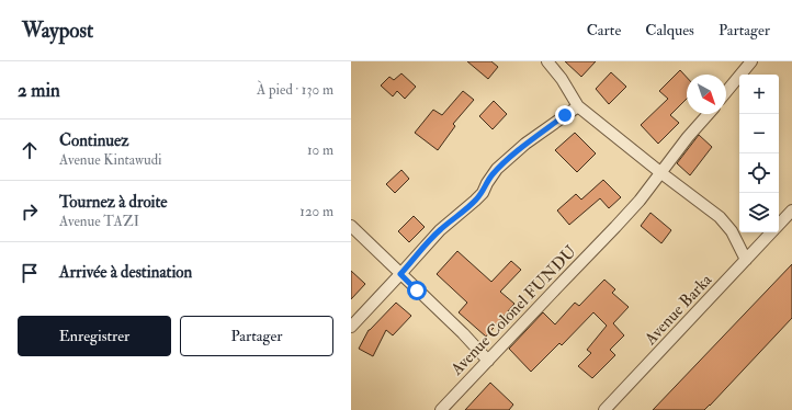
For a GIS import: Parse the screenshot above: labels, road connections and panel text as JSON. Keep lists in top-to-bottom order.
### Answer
{
  "streets": {
    "street": ["Avenue Barka", "Avenue Colonel FUNDU"]
  },
  "north": "bottom right",
  "page": {
    "header": "Waypost",
    "nav": ["Carte", "Calques", "Partager"],
    "heading": ["2 min", "À pied · 130 m"],
    "map_buttons": ["+", "−"],
    "list": [
      ["Continuez", "Avenue Kintawudi", "10 m"],
      ["Tournez à droite", "Avenue TAZI", "120 m"],
      "Arrivée à destination"
    ],
    "buttons": ["Enregistrer", "Partager"]
  }
}
